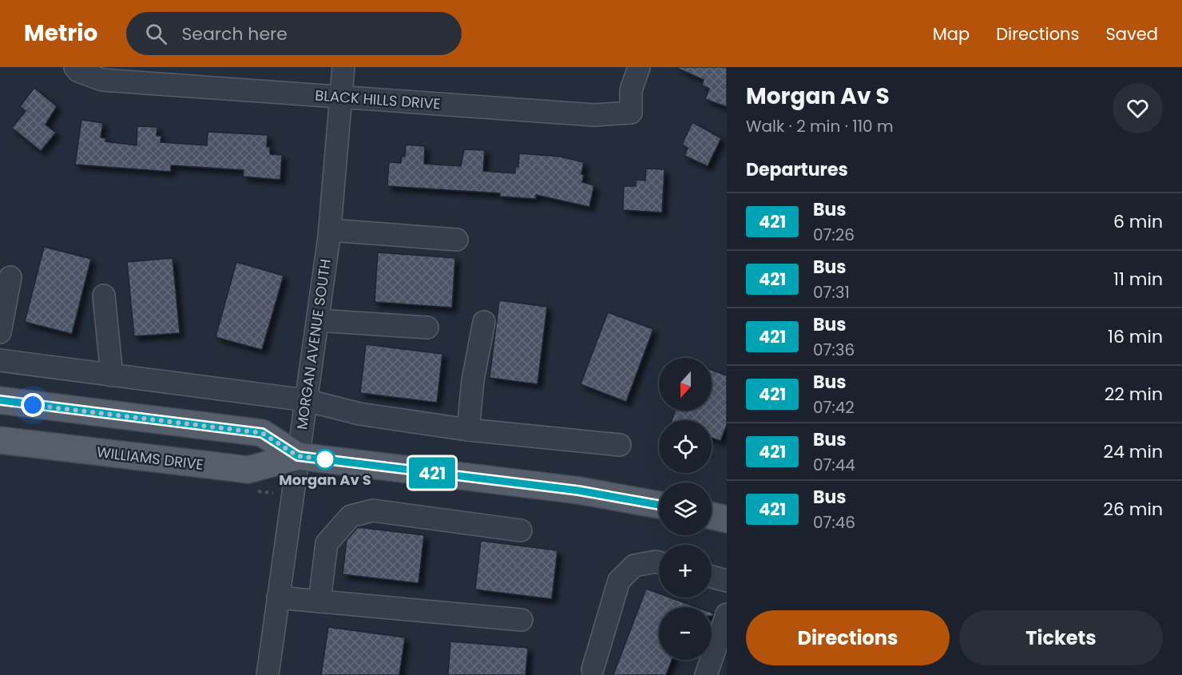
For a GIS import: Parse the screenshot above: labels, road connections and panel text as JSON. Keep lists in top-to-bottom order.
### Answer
{
  "streets": {
    "main road": ["WILLIAMS DRIVE"],
    "street": ["BLACK HILLS DRIVE", "MORGAN AVENUE SOUTH"]
  },
  "crossings": [
    ["BLACK HILLS DRIVE", "MORGAN AVENUE SOUTH"],
    ["MORGAN AVENUE SOUTH", "WILLIAMS DRIVE"]
  ],
  "places": ["Morgan Av S"],
  "lines": ["bus line 421"],
  "north": "bottom",
  "page": {
    "header": "Metrio",
    "search": "Search here",
    "nav": ["Map", "Directions", "Saved"],
    "on_map": "421",
    "heading": [
      ["Morgan Av S", "Walk · 2 min · 110 m"],
      "Departures"
    ],
    "list": [
      {
        "mark": "421",
        "name": "Bus",
        "note": "07:26",
        "value": "6 min"
      },
      {
        "mark": "421",
        "name": "Bus",
        "note": "07:31",
        "value": "11 min"
      },
      {
        "mark": "421",
        "name": "Bus",
        "note": "07:36",
        "value": "16 min"
      },
      {
        "mark": "421",
        "name": "Bus",
        "note": "07:42",
        "value": "22 min"
      },
      {
        "mark": "421",
        "name": "Bus",
        "note": "07:44",
        "value": "24 min"
      },
      {
        "mark": "421",
        "name": "Bus",
        "note": "07:46",
        "value": "26 min"
      }
    ],
    "map_buttons": ["+", "−"],
    "buttons": ["Directions", "Tickets"]
  }
}
